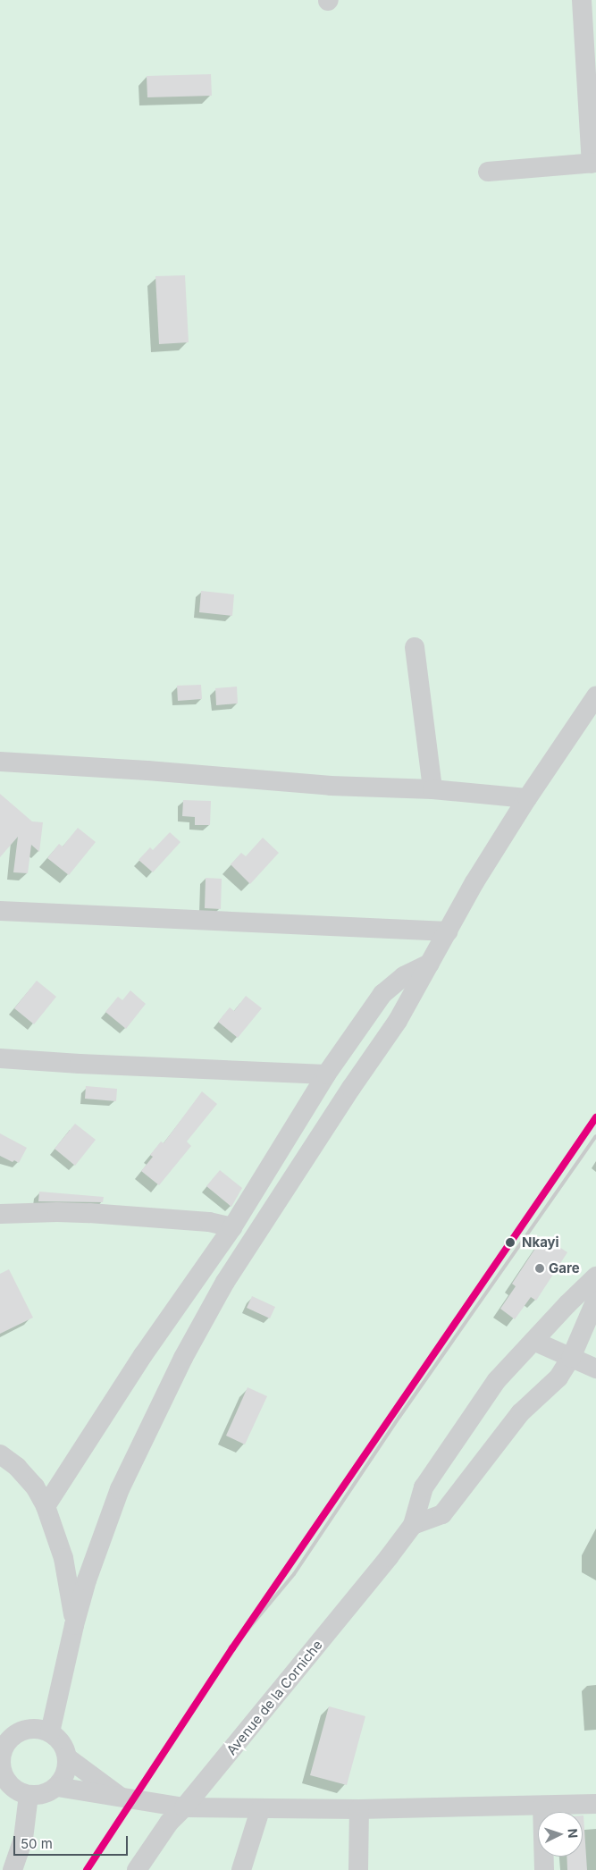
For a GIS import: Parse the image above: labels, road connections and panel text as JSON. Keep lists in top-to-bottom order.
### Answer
{
  "streets": {
    "street": ["Avenue de la Corniche"]
  },
  "places": ["Nkayi", "Gare"],
  "scale_bar": "50 m",
  "north": "right"
}
